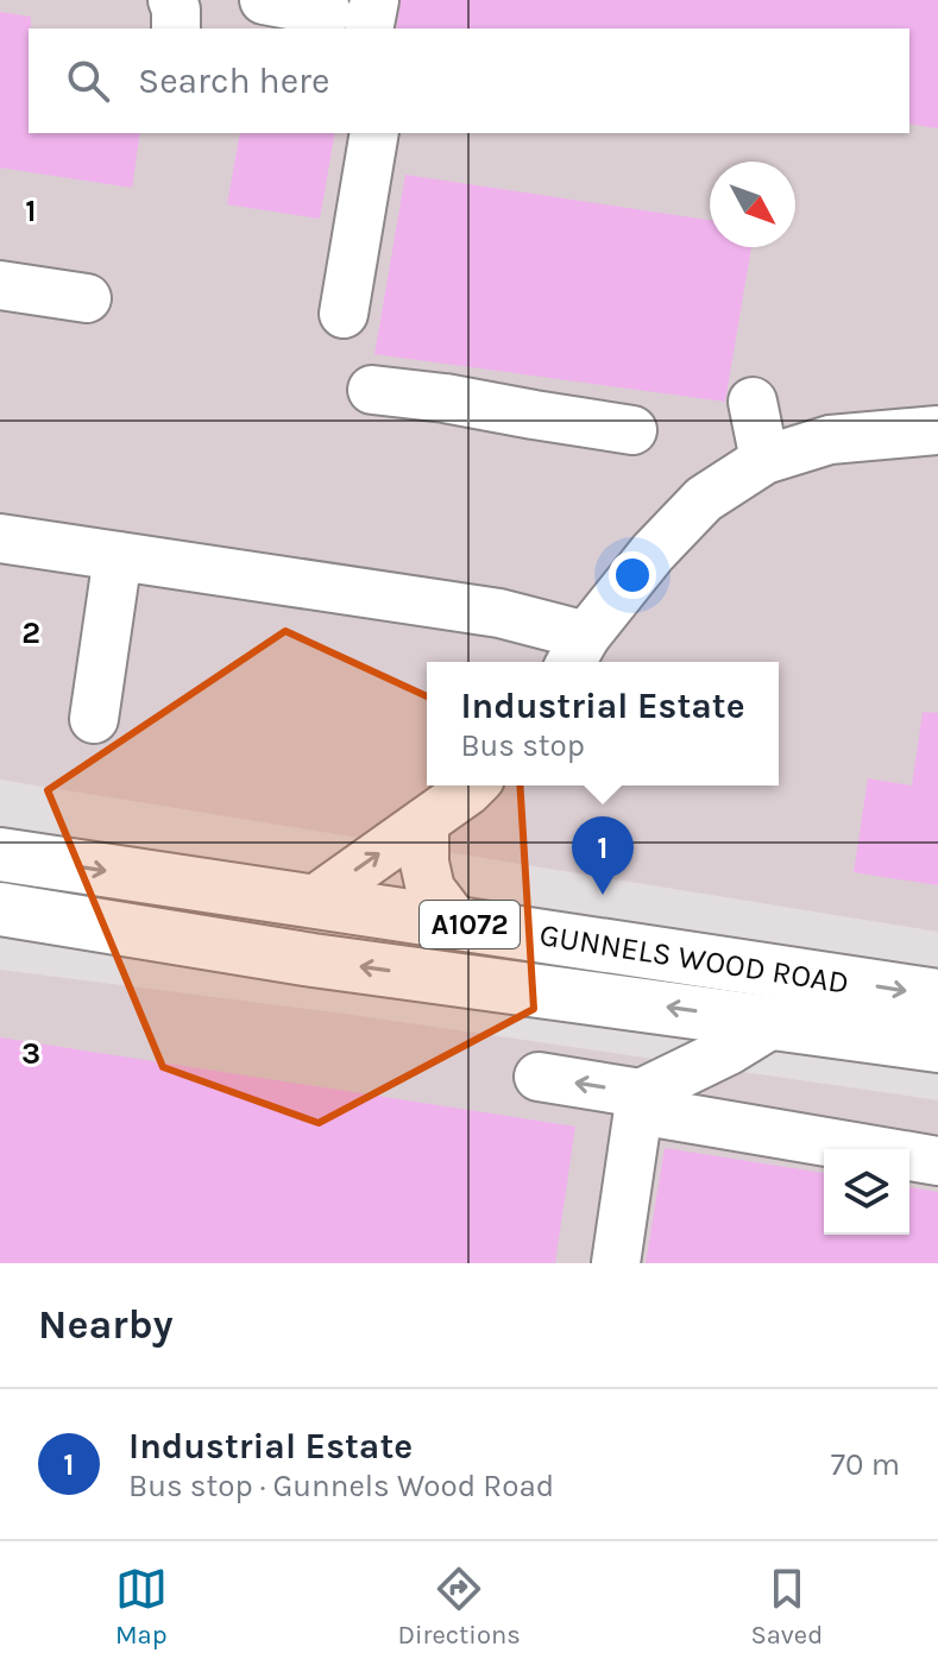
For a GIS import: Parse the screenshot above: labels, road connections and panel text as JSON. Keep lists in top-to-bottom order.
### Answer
{
  "streets": {
    "main road": ["A1072", "GUNNELS WOOD ROAD"]
  },
  "north": "bottom right",
  "page": {
    "search": "Search here",
    "popup": ["Industrial Estate", "Bus stop"],
    "pins": "1",
    "heading": "Nearby",
    "list": [
      {
        "mark": "1",
        "name": "Industrial Estate",
        "note": "Bus stop · Gunnels Wood Road",
        "value": "70 m"
      }
    ],
    "nav": ["Map", "Directions", "Saved"]
  },
  "grid": {
    "rows": ["1", "2", "3"]
  }
}
